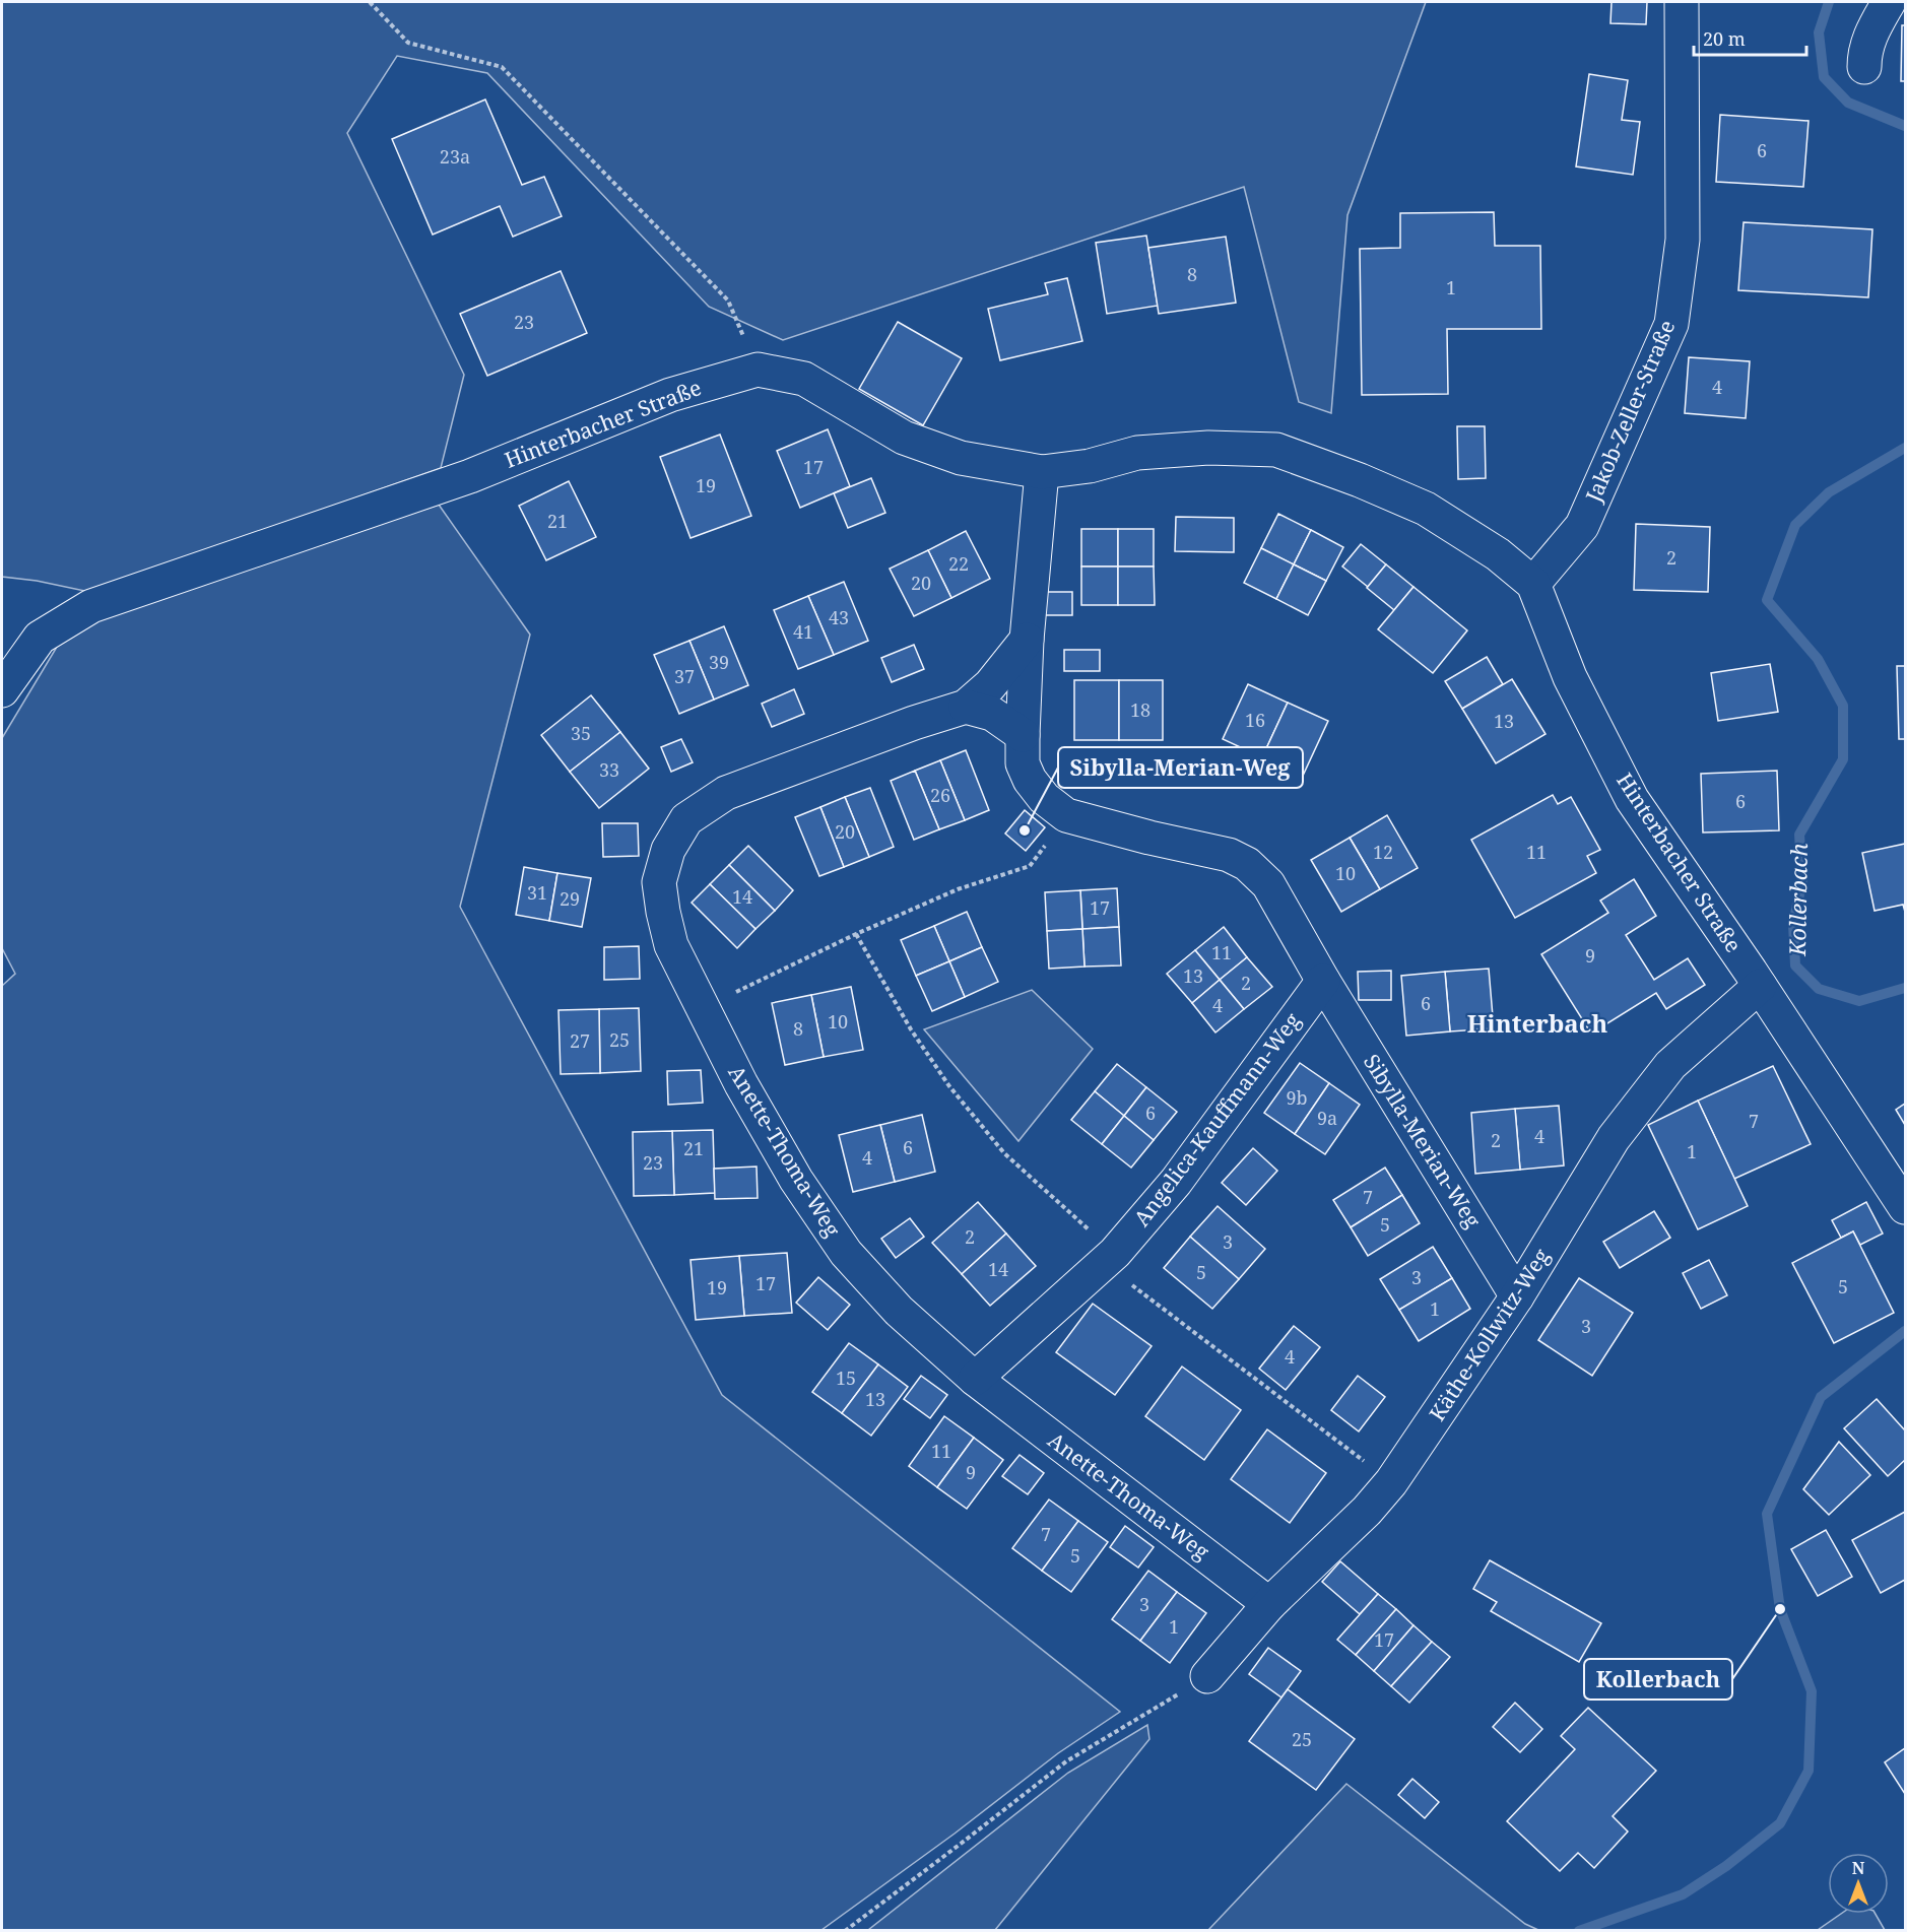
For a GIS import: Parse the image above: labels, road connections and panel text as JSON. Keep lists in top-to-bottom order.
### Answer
{
  "streets": {
    "street": [
      "Jakob-Zeller-Straße",
      "Hinterbacher Straße",
      "Angelica-Kauffmann-Weg",
      "Sibylla-Merian-Weg",
      "Anette-Thoma-Weg",
      "Käthe-Kollwitz-Weg"
    ]
  },
  "crossings": [
    ["Jakob-Zeller-Straße", "Hinterbacher Straße"],
    ["Hinterbacher Straße", "Sibylla-Merian-Weg"],
    ["Hinterbacher Straße", "Käthe-Kollwitz-Weg"],
    ["Angelica-Kauffmann-Weg", "Sibylla-Merian-Weg"],
    ["Angelica-Kauffmann-Weg", "Anette-Thoma-Weg"],
    ["Sibylla-Merian-Weg", "Anette-Thoma-Weg"],
    ["Sibylla-Merian-Weg", "Käthe-Kollwitz-Weg"],
    ["Anette-Thoma-Weg", "Käthe-Kollwitz-Weg"]
  ],
  "districts": ["Hinterbach"],
  "water": ["Kollerbach"],
  "places": ["Sibylla-Merian-Weg", "Kollerbach"],
  "house_numbers": [
    "6",
    "23a",
    "8",
    "1",
    "23",
    "4",
    "17",
    "19",
    "21",
    "2",
    "22",
    "20",
    "43",
    "41",
    "39",
    "37",
    "18",
    "16",
    "13",
    "35",
    "33",
    "26",
    "6",
    "20",
    "12",
    "11",
    "10",
    "31",
    "14",
    "29",
    "17",
    "11",
    "9",
    "13",
    "2",
    "6",
    "4",
    "10",
    "8",
    "25",
    "27",
    "9b",
    "6",
    "9a",
    "7",
    "4",
    "2",
    "6",
    "21",
    "1",
    "4",
    "23",
    "7",
    "5",
    "2",
    "3",
    "14",
    "5",
    "3",
    "17",
    "5",
    "19",
    "1",
    "3",
    "4",
    "15",
    "13",
    "11",
    "9",
    "7",
    "5",
    "3",
    "1",
    "17",
    "25"
  ],
  "scale_bar": "20 m",
  "north": "top"
}
